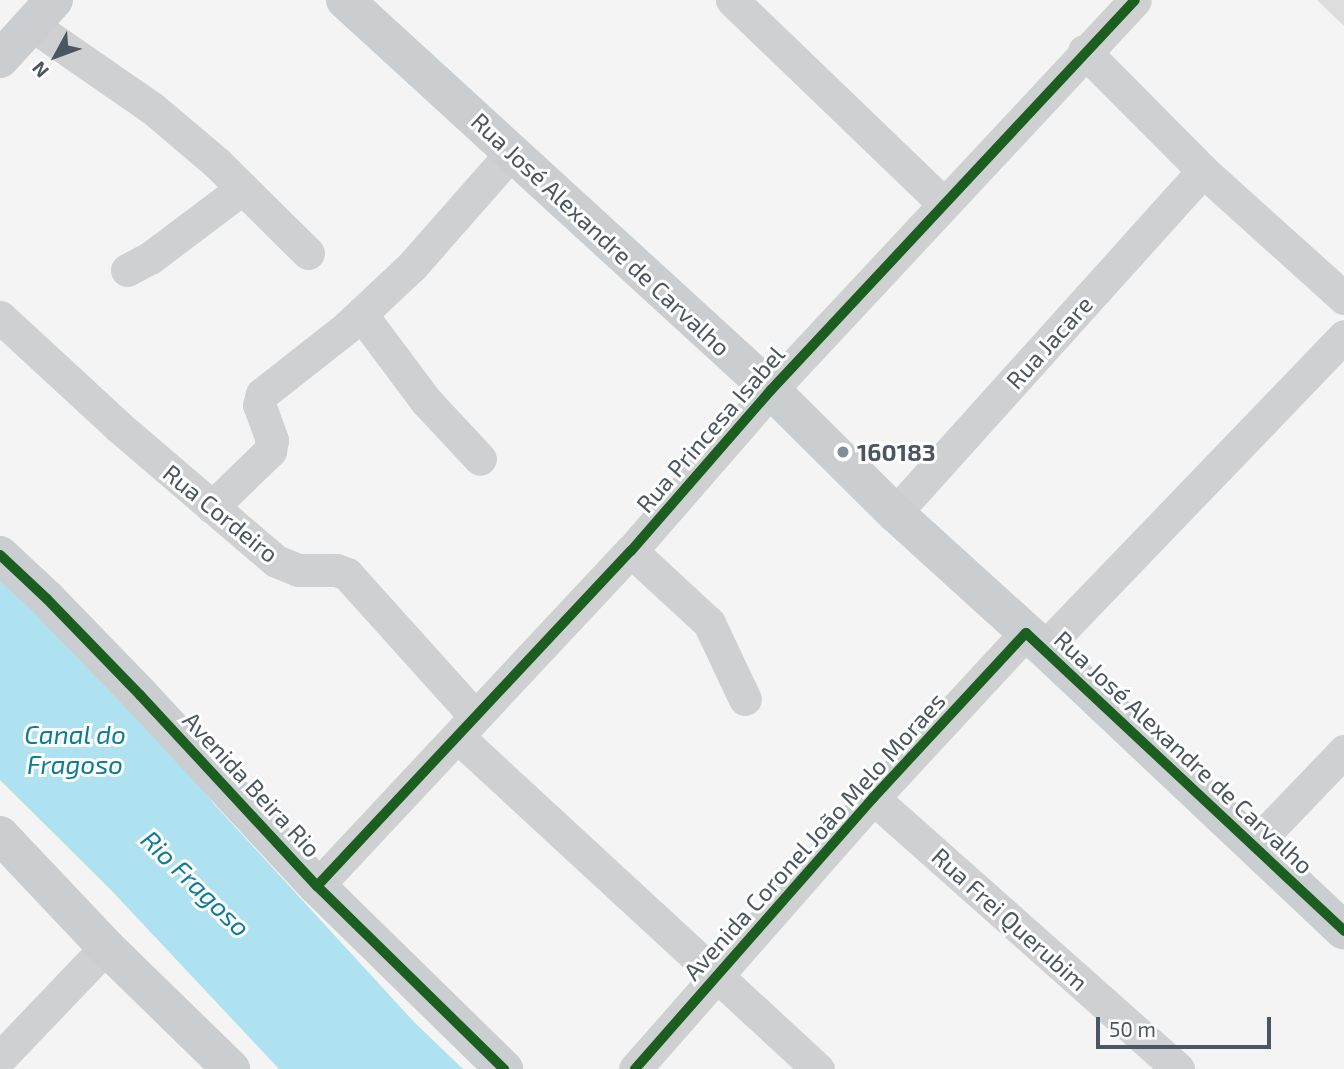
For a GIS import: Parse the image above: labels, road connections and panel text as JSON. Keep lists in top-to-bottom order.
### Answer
{
  "streets": {
    "main road": ["Rua José Alexandre de Carvalho", "Avenida Beira Rio"],
    "street": [
      "Rua Jacare",
      "Rua Princesa Isabel",
      "Rua Cordeiro",
      "Avenida Coronel João Melo Moraes",
      "Rua Frei Querubim"
    ]
  },
  "crossings": [
    ["Rua José Alexandre de Carvalho", "Rua Jacare"],
    ["Rua José Alexandre de Carvalho", "Rua Princesa Isabel"],
    ["Rua José Alexandre de Carvalho", "Avenida Coronel João Melo Moraes"],
    ["Rua Princesa Isabel", "Rua Cordeiro"],
    ["Rua Princesa Isabel", "Avenida Beira Rio"],
    ["Rua Cordeiro", "Avenida Coronel João Melo Moraes"],
    ["Avenida Coronel João Melo Moraes", "Rua Frei Querubim"]
  ],
  "water": ["Canal do Fragoso", "Rio Fragoso"],
  "places": ["160183"],
  "scale_bar": "50 m",
  "north": "bottom left"
}
